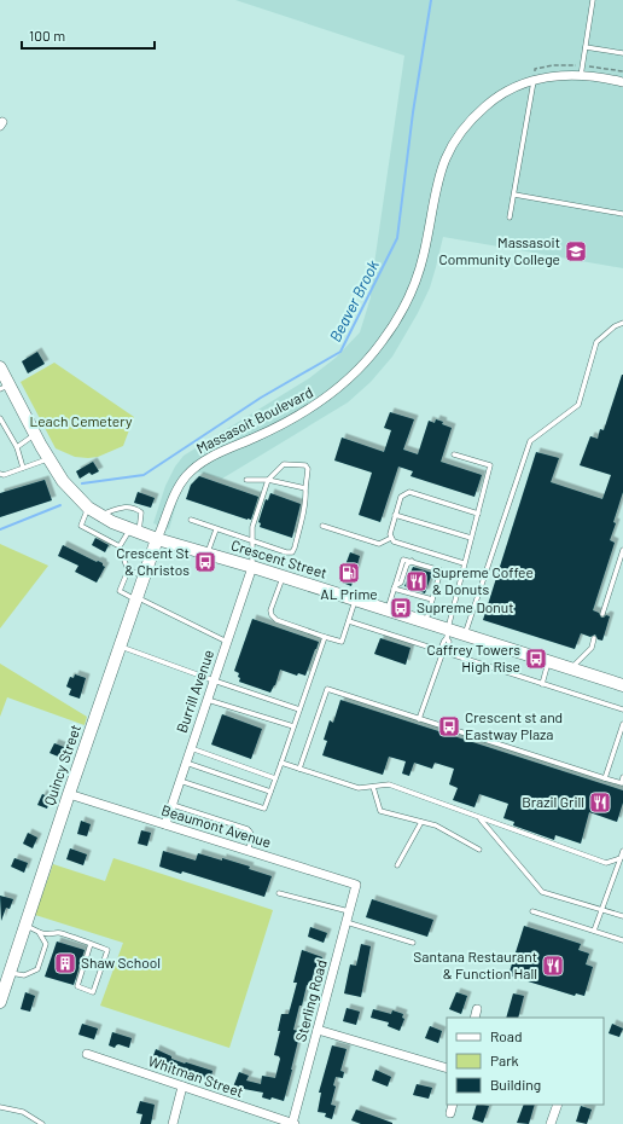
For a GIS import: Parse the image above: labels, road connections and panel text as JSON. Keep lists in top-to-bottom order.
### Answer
{
  "streets": {
    "main road": ["Crescent Street", "Quincy Street"],
    "street": [
      "Massasoit Boulevard",
      "Burrill Avenue",
      "Beaumont Avenue",
      "Sterling Road",
      "Whitman Street"
    ]
  },
  "crossings": [
    ["Massasoit Boulevard", "Crescent Street"],
    ["Massasoit Boulevard", "Quincy Street"],
    ["Crescent Street", "Burrill Avenue"],
    ["Crescent Street", "Quincy Street"],
    ["Burrill Avenue", "Beaumont Avenue"],
    ["Quincy Street", "Beaumont Avenue"],
    ["Beaumont Avenue", "Sterling Road"],
    ["Sterling Road", "Whitman Street"]
  ],
  "water": ["Beaver Brook"],
  "parks": ["Leach Cemetery"],
  "places": {
    "school or university": ["Massasoit Community College"],
    "bus stop": [
      "Crescent St & Christos",
      "Supreme Donut",
      "Caffrey Towers High Rise",
      "Crescent st and Eastway Plaza"
    ],
    "fuel station": ["AL Prime"],
    "restaurant": ["Supreme Coffee & Donuts", "Brazil Grill", "Santana Restaurant & Function Hall"],
    "building": ["Shaw School"]
  },
  "legend": ["Road", "Park", "Building"],
  "scale_bar": "100 m"
}
